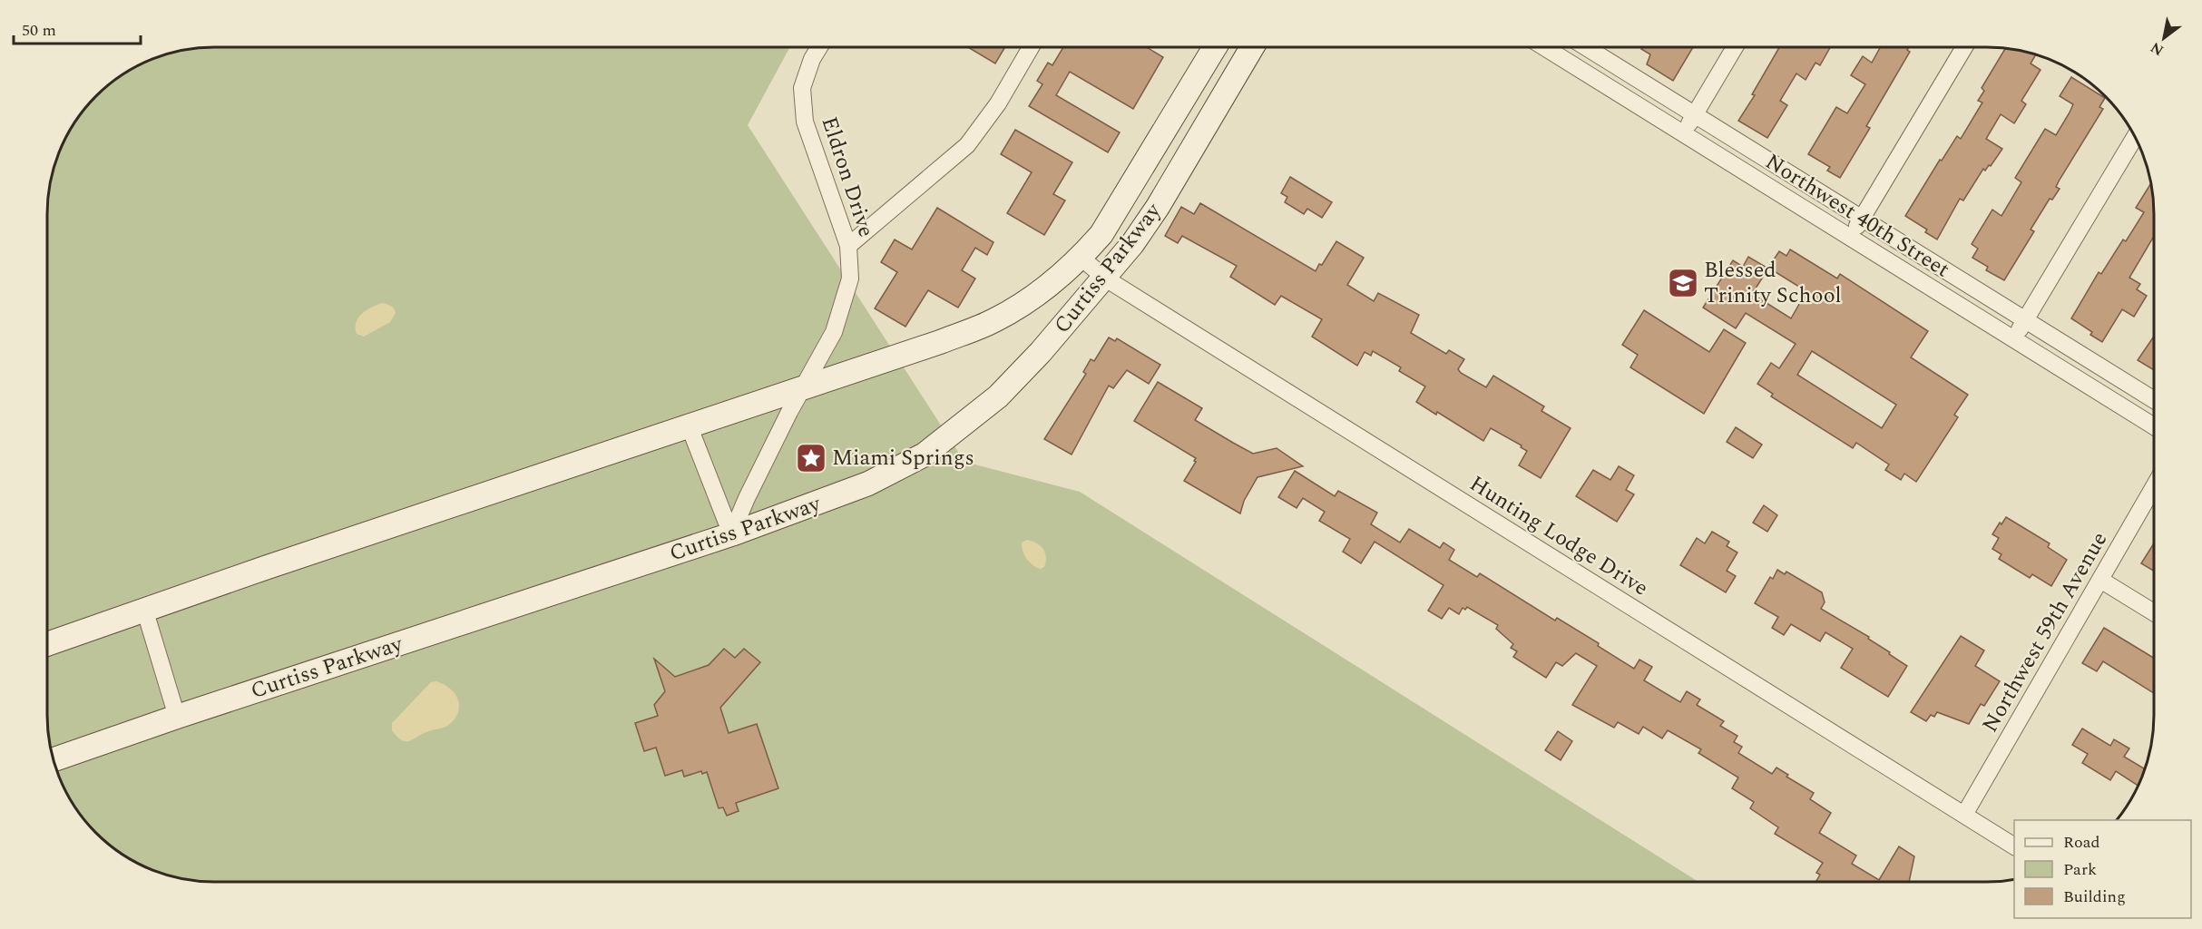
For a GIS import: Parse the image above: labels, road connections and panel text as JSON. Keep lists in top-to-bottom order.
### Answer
{
  "streets": {
    "main road": ["Curtiss Parkway"],
    "street": [
      "Eldron Drive",
      "Northwest 40th Street",
      "Hunting Lodge Drive",
      "Northwest 59th Avenue"
    ]
  },
  "crossings": [
    ["Eldron Drive", "Curtiss Parkway"],
    ["Curtiss Parkway", "Hunting Lodge Drive"],
    ["Hunting Lodge Drive", "Northwest 59th Avenue"]
  ],
  "places": {
    "school or university": ["Blessed Trinity School"],
    "place": ["Miami Springs"]
  },
  "legend": ["Road", "Park", "Building"],
  "scale_bar": "50 m",
  "north": "bottom left"
}
